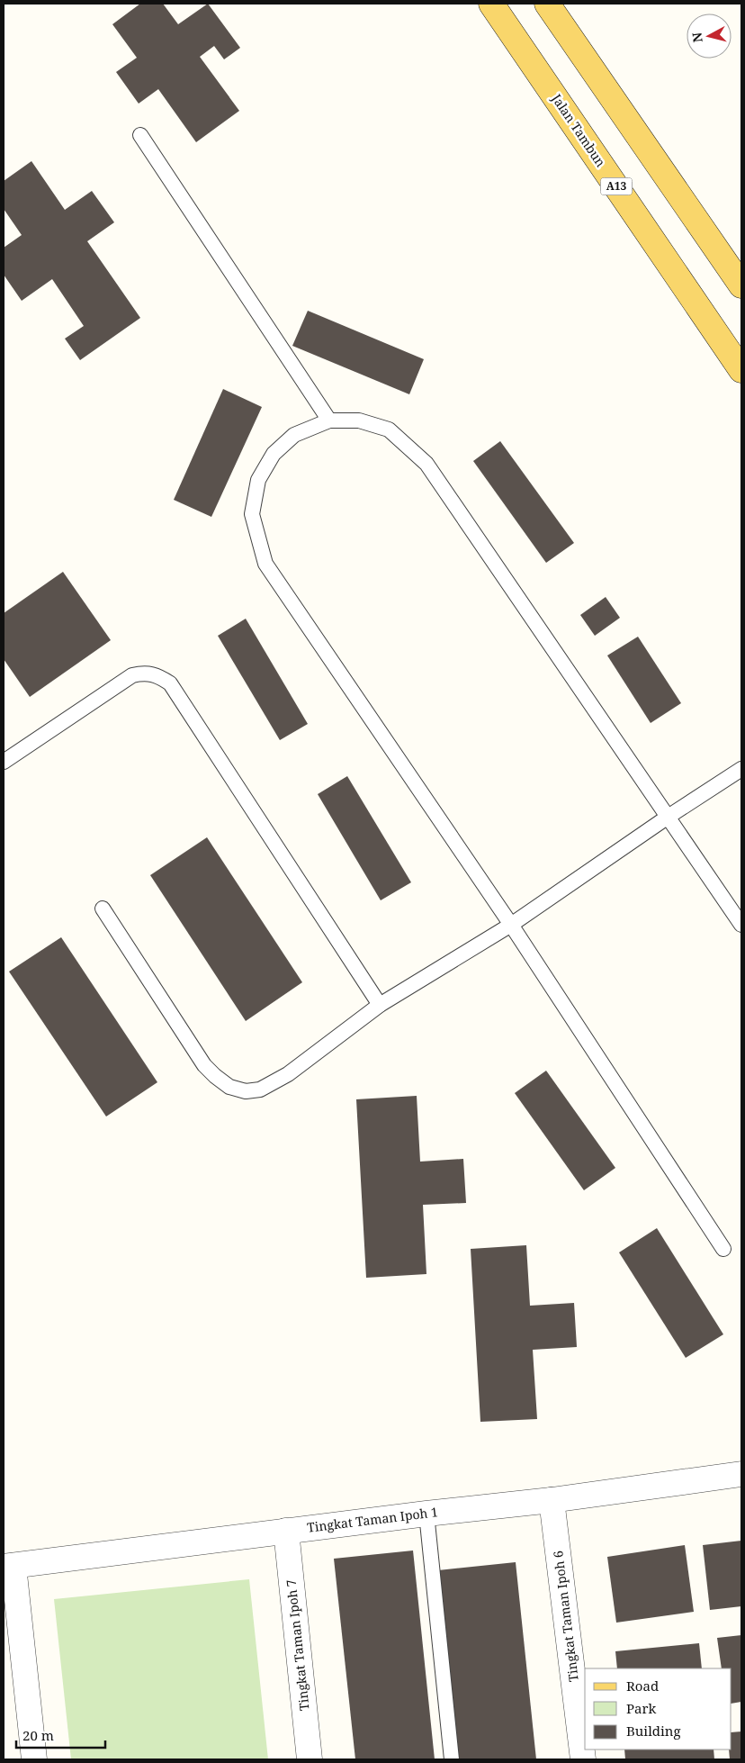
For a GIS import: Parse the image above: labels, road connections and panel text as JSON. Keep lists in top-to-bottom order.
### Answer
{
  "streets": {
    "main road": ["Jalan Tambun", "A13"],
    "street": ["Tingkat Taman Ipoh 1", "Tingkat Taman Ipoh 6", "Tingkat Taman Ipoh 7"]
  },
  "crossings": [
    ["Tingkat Taman Ipoh 1", "Tingkat Taman Ipoh 6"],
    ["Tingkat Taman Ipoh 1", "Tingkat Taman Ipoh 7"]
  ],
  "legend": ["Road", "Park", "Building"],
  "scale_bar": "20 m",
  "north": "left"
}
